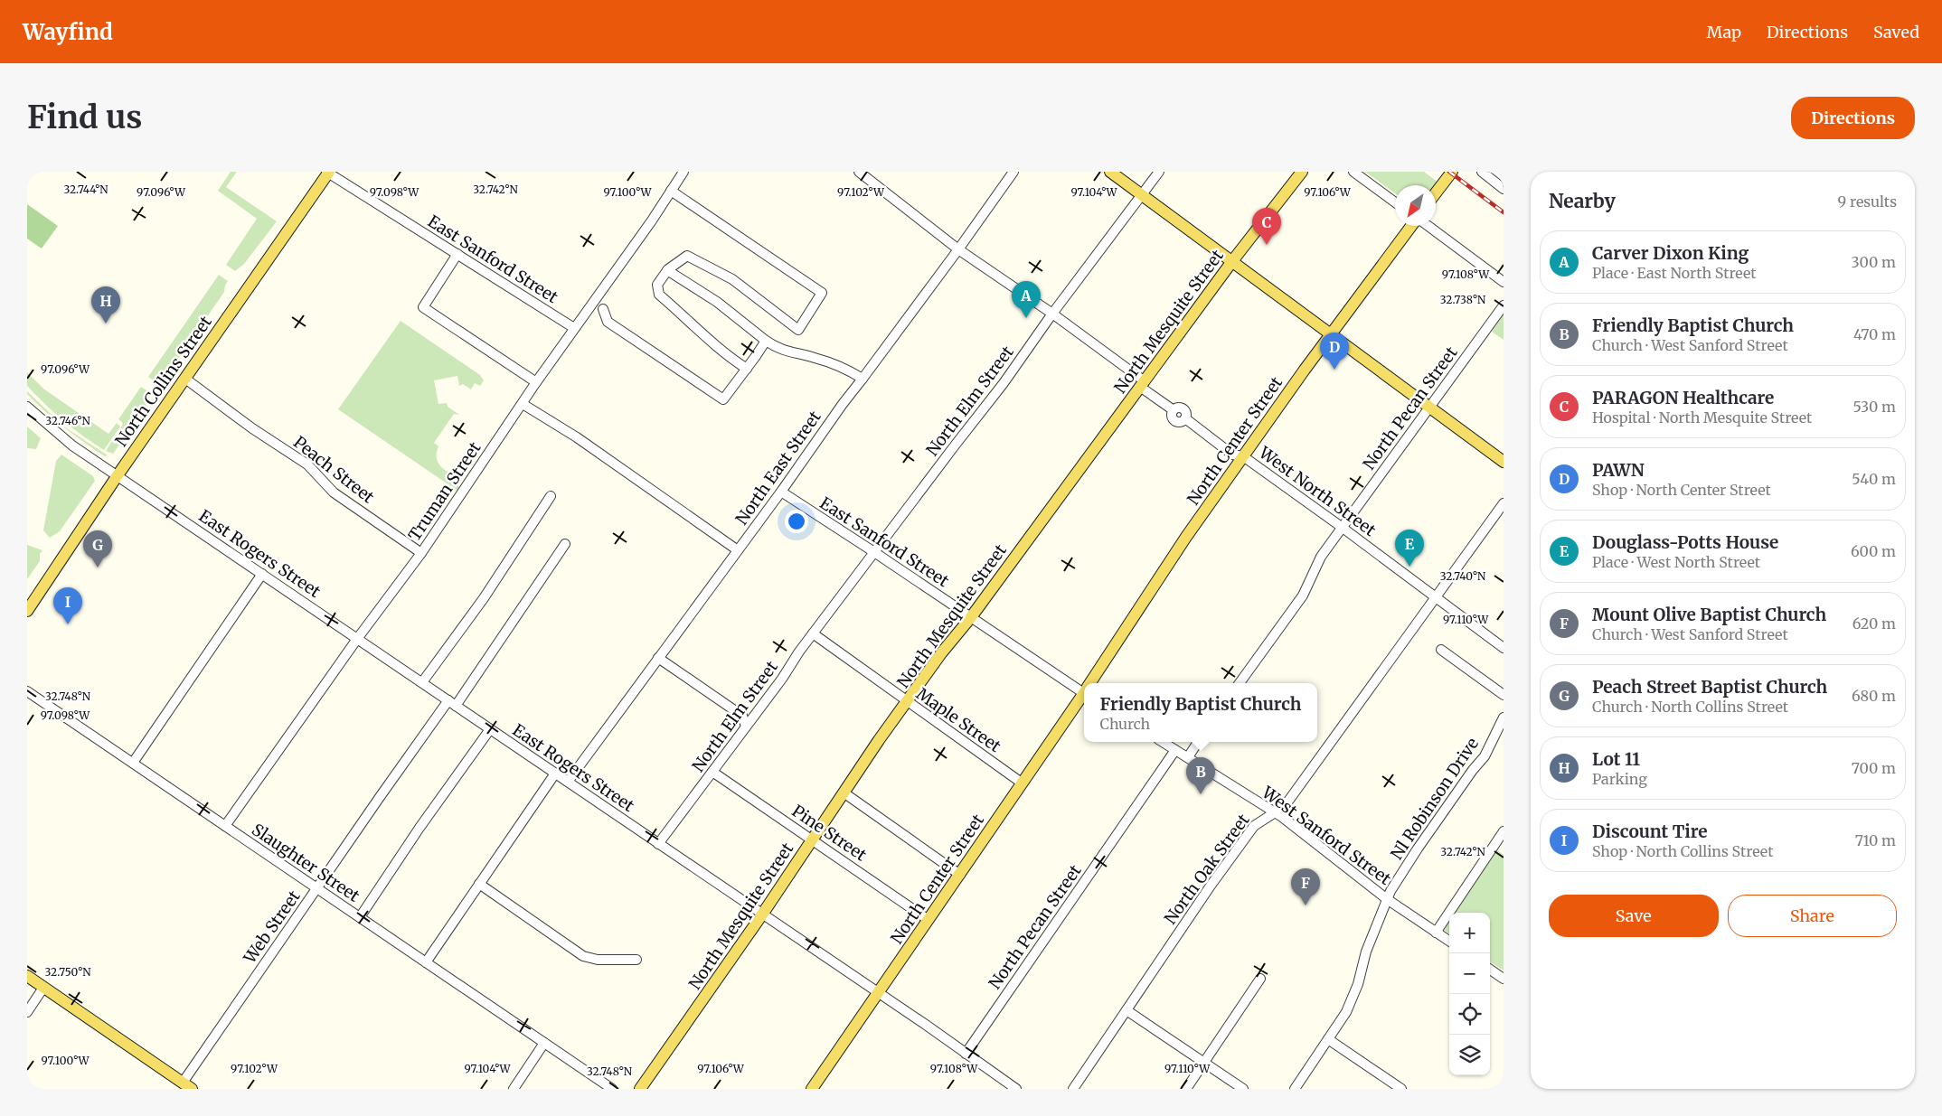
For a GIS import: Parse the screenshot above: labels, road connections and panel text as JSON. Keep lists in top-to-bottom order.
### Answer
{
  "streets": {
    "main road": ["North Mesquite Street", "North Collins Street", "North Center Street"],
    "street": [
      "East Sanford Street",
      "North Elm Street",
      "North Pecan Street",
      "North East Street",
      "Peach Street",
      "Truman Street",
      "West North Street",
      "East Rogers Street",
      "Maple Street",
      "Nl Robinson Drive",
      "Pine Street",
      "West Sanford Street",
      "Slaughter Street",
      "North Oak Street",
      "Web Street"
    ]
  },
  "crossings": [
    ["East Sanford Street", "North Mesquite Street"],
    ["East Sanford Street", "North Collins Street"],
    ["East Sanford Street", "North Elm Street"],
    ["East Sanford Street", "North East Street"],
    ["East Sanford Street", "Truman Street"],
    ["North Mesquite Street", "West North Street"],
    ["North Mesquite Street", "East Rogers Street"],
    ["North Mesquite Street", "Maple Street"],
    ["North Mesquite Street", "Pine Street"],
    ["North Collins Street", "Peach Street"],
    ["North Collins Street", "East Rogers Street"],
    ["North Elm Street", "East Rogers Street"],
    ["North Elm Street", "Maple Street"],
    ["North Elm Street", "Pine Street"],
    ["North Pecan Street", "West North Street"],
    ["North Pecan Street", "East Rogers Street"],
    ["North Pecan Street", "West Sanford Street"],
    ["North Center Street", "West North Street"],
    ["North Center Street", "East Rogers Street"],
    ["North Center Street", "Maple Street"],
    ["North Center Street", "Pine Street"],
    ["North East Street", "East Rogers Street"],
    ["Peach Street", "Truman Street"],
    ["Truman Street", "East Rogers Street"],
    ["Truman Street", "Slaughter Street"],
    ["West North Street", "North Oak Street"],
    ["East Rogers Street", "Web Street"],
    ["Nl Robinson Drive", "West Sanford Street"],
    ["West Sanford Street", "North Oak Street"],
    ["Slaughter Street", "Web Street"]
  ],
  "north": "bottom left",
  "page": {
    "header": "Wayfind",
    "nav": ["Map", "Directions", "Saved"],
    "buttons": [
      "Directions",
      ["Save", "Share"]
    ],
    "title": "Find us",
    "heading": ["Nearby", "9 results"],
    "pins": [
      "C",
      "A",
      "H",
      "D",
      "E",
      "G",
      "I",
      "B",
      "F"
    ],
    "list": [
      {
        "mark": "A",
        "name": "Carver Dixon King",
        "note": "Place · East North Street",
        "value": "300 m"
      },
      {
        "mark": "B",
        "name": "Friendly Baptist Church",
        "note": "Church · West Sanford Street",
        "value": "470 m"
      },
      {
        "mark": "C",
        "name": "PARAGON Healthcare",
        "note": "Hospital · North Mesquite Street",
        "value": "530 m"
      },
      {
        "mark": "D",
        "name": "PAWN",
        "note": "Shop · North Center Street",
        "value": "540 m"
      },
      {
        "mark": "E",
        "name": "Douglass-Potts House",
        "note": "Place · West North Street",
        "value": "600 m"
      },
      {
        "mark": "F",
        "name": "Mount Olive Baptist Church",
        "note": "Church · West Sanford Street",
        "value": "620 m"
      },
      {
        "mark": "G",
        "name": "Peach Street Baptist Church",
        "note": "Church · North Collins Street",
        "value": "680 m"
      },
      {
        "mark": "H",
        "name": "Lot 11",
        "note": "Parking",
        "value": "700 m"
      },
      {
        "mark": "I",
        "name": "Discount Tire",
        "note": "Shop · North Collins Street",
        "value": "710 m"
      }
    ],
    "popup": ["Friendly Baptist Church", "Church"],
    "map_buttons": ["+", "−"]
  },
  "coordinates": [
    "32.744°N",
    "32.742°N",
    "97.096°W",
    "97.098°W",
    "97.100°W",
    "97.102°W",
    "97.104°W",
    "97.106°W",
    "97.108°W",
    "32.738°N",
    "32.746°N",
    "32.740°N",
    "97.110°W",
    "32.748°N",
    "32.750°N"
  ]
}
